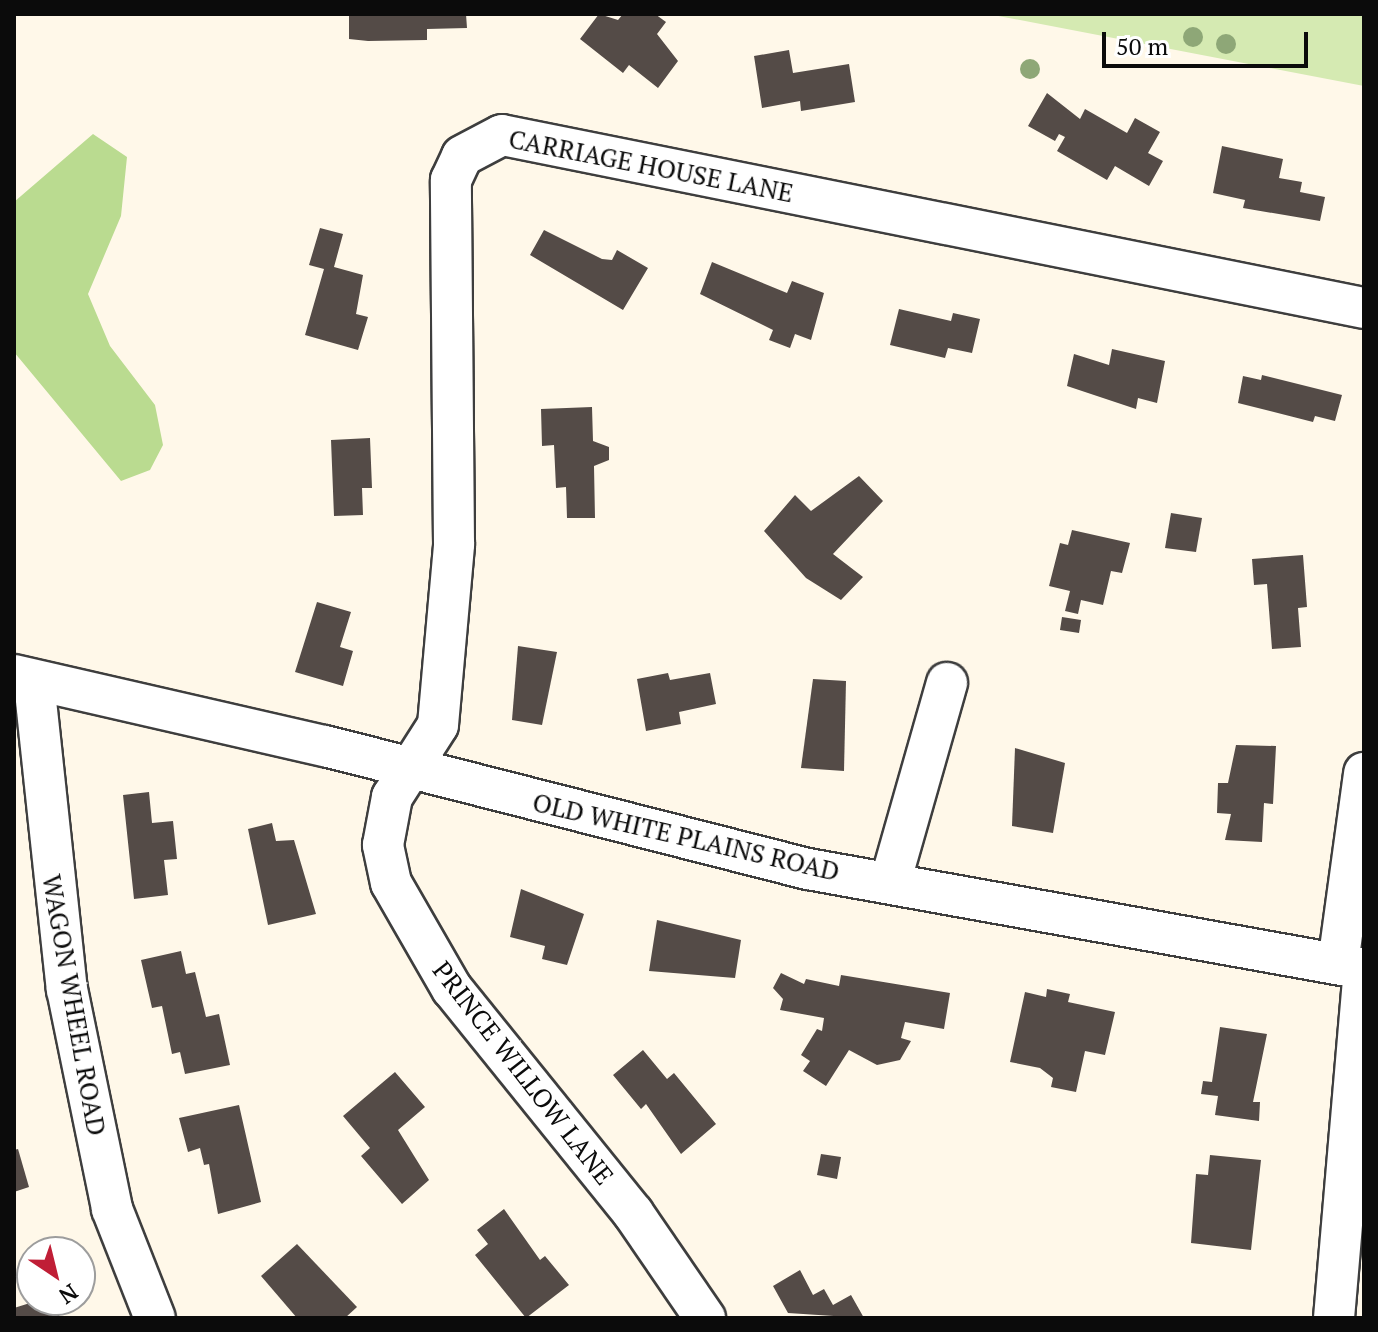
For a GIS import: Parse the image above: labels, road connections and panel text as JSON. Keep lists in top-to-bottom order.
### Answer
{
  "streets": {
    "street": [
      "CARRIAGE HOUSE LANE",
      "OLD WHITE PLAINS ROAD",
      "WAGON WHEEL ROAD",
      "PRINCE WILLOW LANE"
    ]
  },
  "crossings": [
    ["CARRIAGE HOUSE LANE", "OLD WHITE PLAINS ROAD"],
    ["CARRIAGE HOUSE LANE", "PRINCE WILLOW LANE"],
    ["OLD WHITE PLAINS ROAD", "WAGON WHEEL ROAD"],
    ["OLD WHITE PLAINS ROAD", "PRINCE WILLOW LANE"]
  ],
  "scale_bar": "50 m",
  "north": "bottom right"
}
